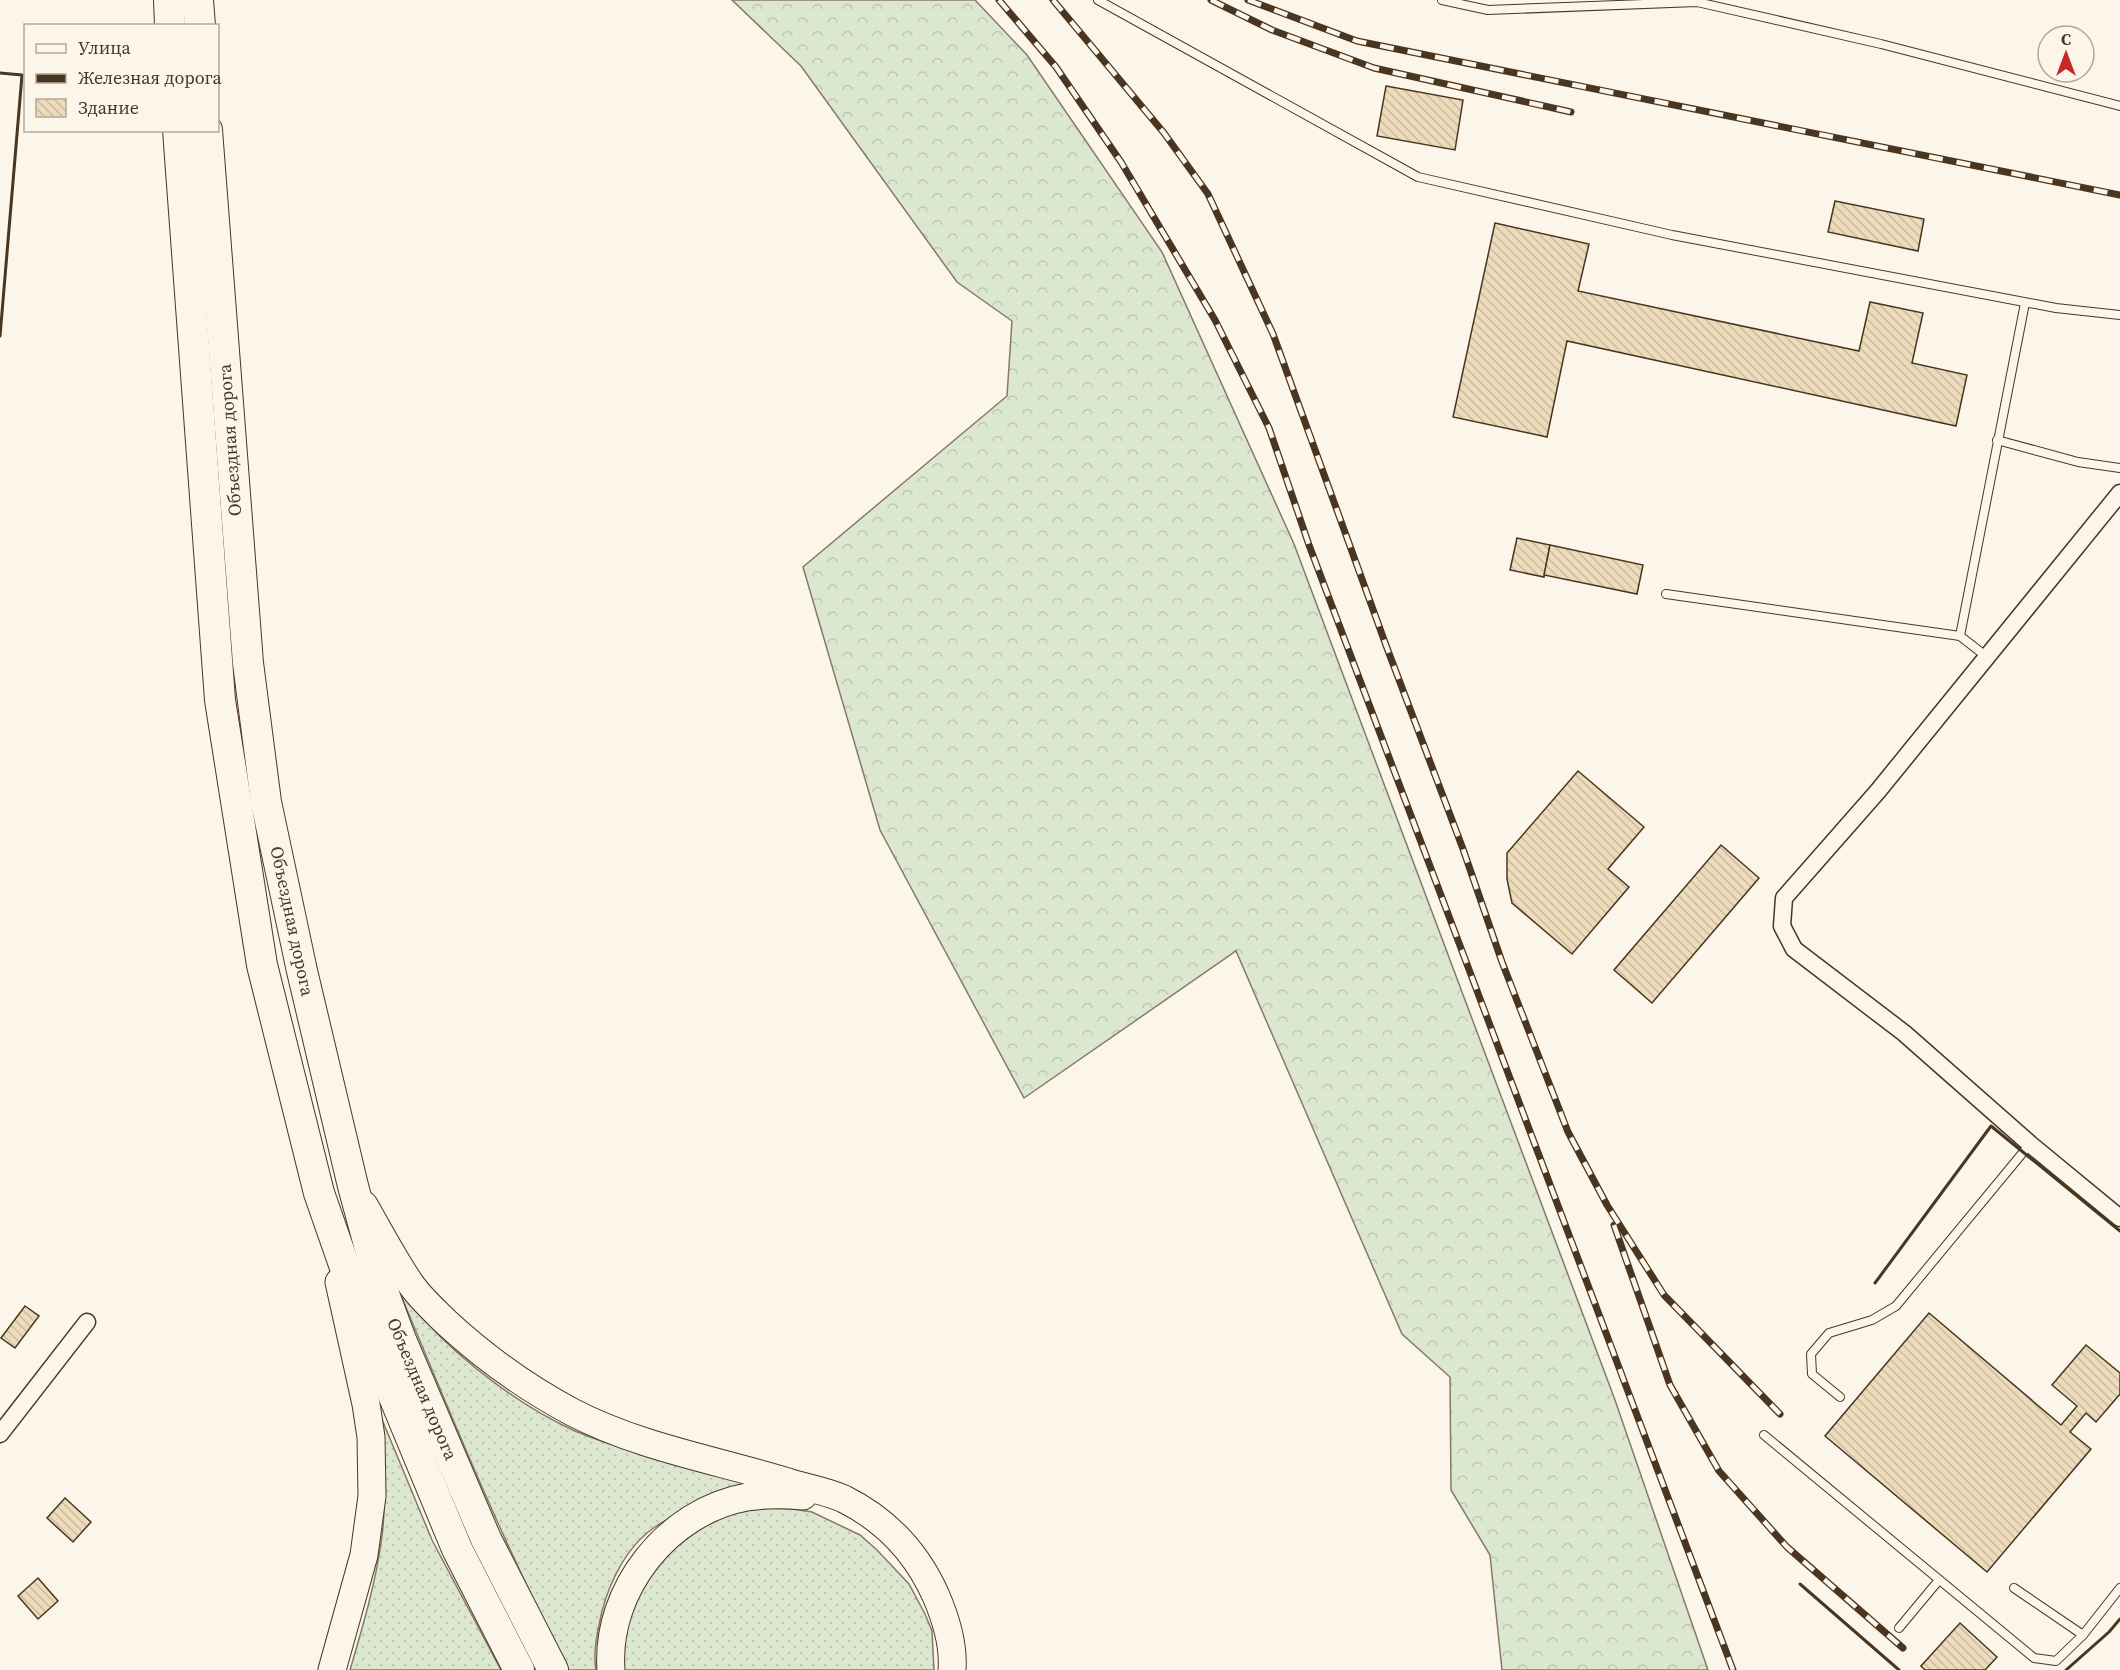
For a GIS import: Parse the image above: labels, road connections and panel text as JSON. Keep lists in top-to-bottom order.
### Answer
{
  "streets": {
    "highway": ["Объездная дорога"]
  },
  "legend": ["Улица", "Железная дорога", "Здание"],
  "north": "top"
}
